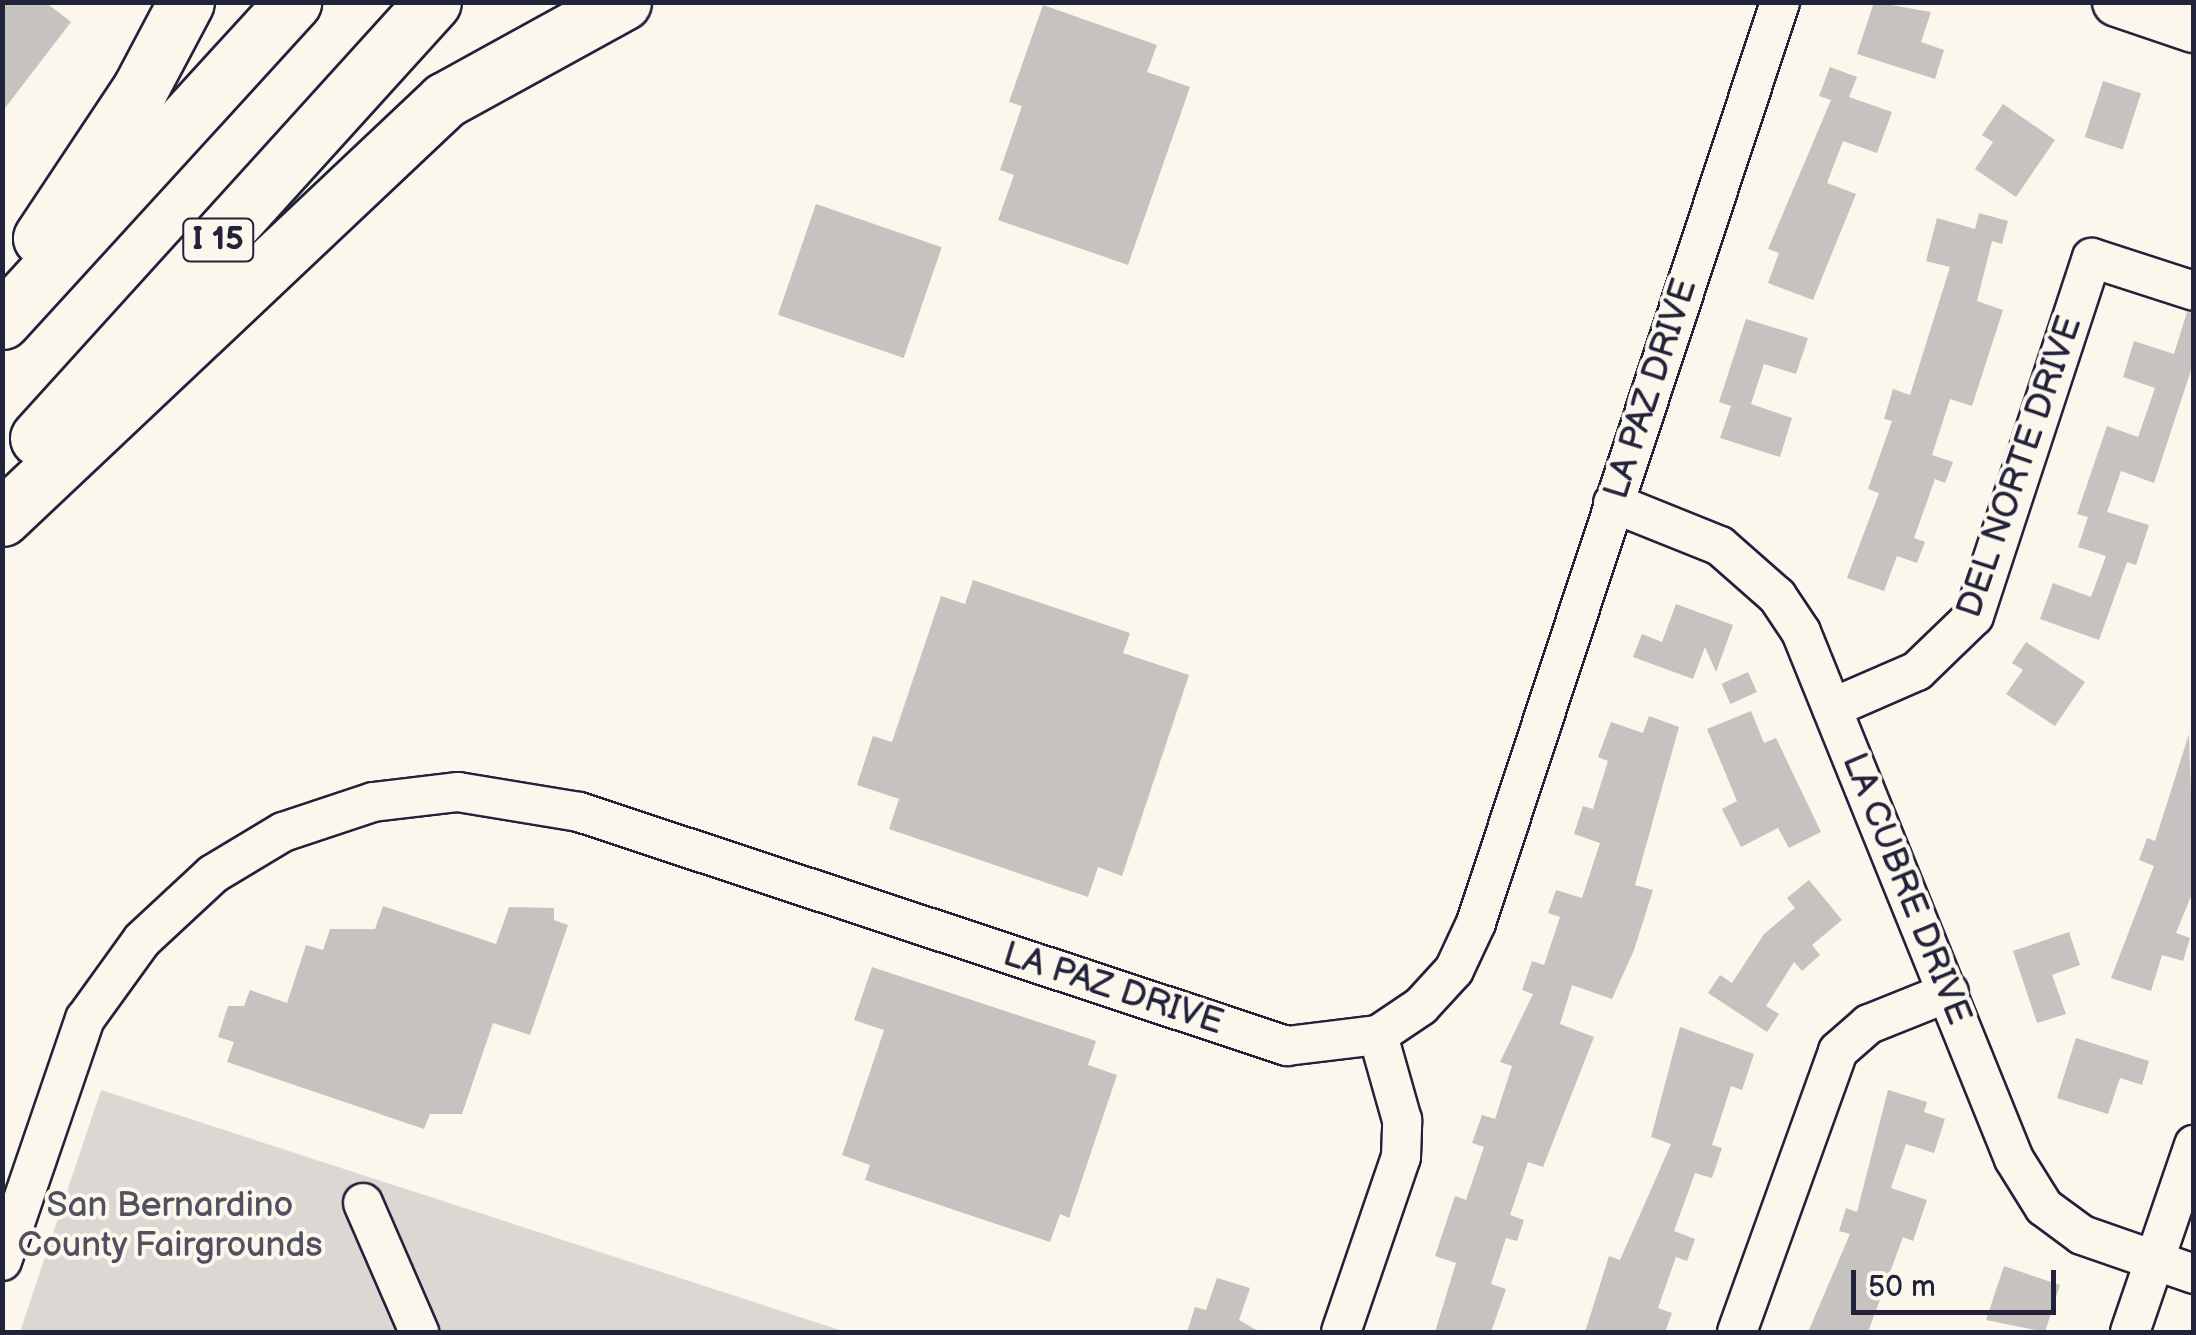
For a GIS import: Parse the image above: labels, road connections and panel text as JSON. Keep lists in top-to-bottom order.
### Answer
{
  "streets": {
    "highway": ["I 15"],
    "street": ["LA PAZ DRIVE", "DEL NORTE DRIVE", "LA CUBRE DRIVE"]
  },
  "crossings": [
    ["LA PAZ DRIVE", "LA CUBRE DRIVE"],
    ["DEL NORTE DRIVE", "LA CUBRE DRIVE"]
  ],
  "parks": ["San Bernardino County Fairgrounds"],
  "scale_bar": "50 m"
}
